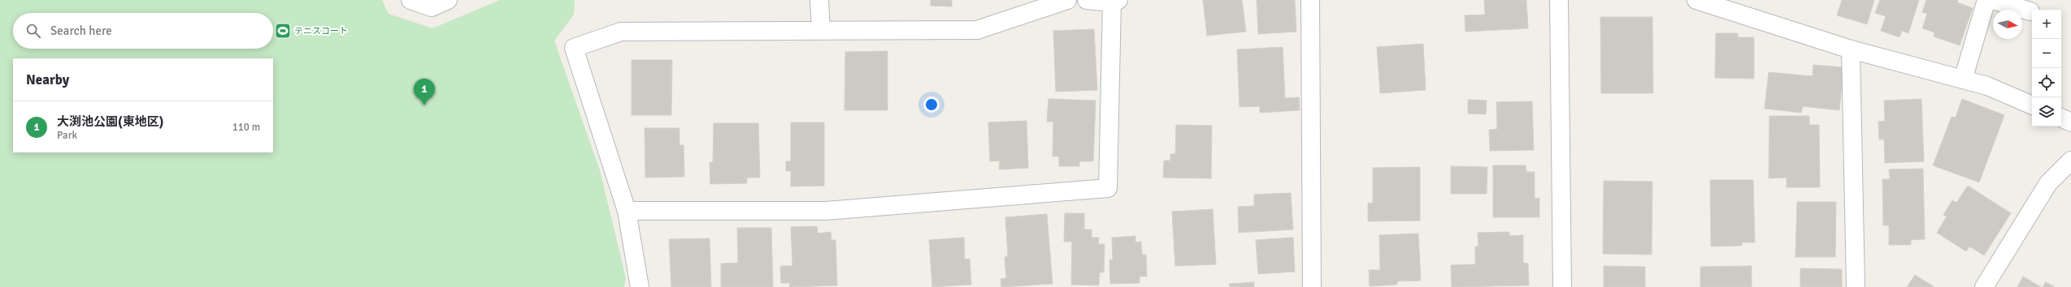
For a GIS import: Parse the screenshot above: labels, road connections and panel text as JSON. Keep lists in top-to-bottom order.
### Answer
{
  "places": {
    "sports": ["テニスコート"]
  },
  "north": "right",
  "page": {
    "map_buttons": ["+", "−"],
    "search": "Search here",
    "heading": "Nearby",
    "pins": "1",
    "list": [
      {
        "mark": "1",
        "name": "大渕池公園(東地区)",
        "note": "Park",
        "value": "110 m"
      }
    ]
  }
}
